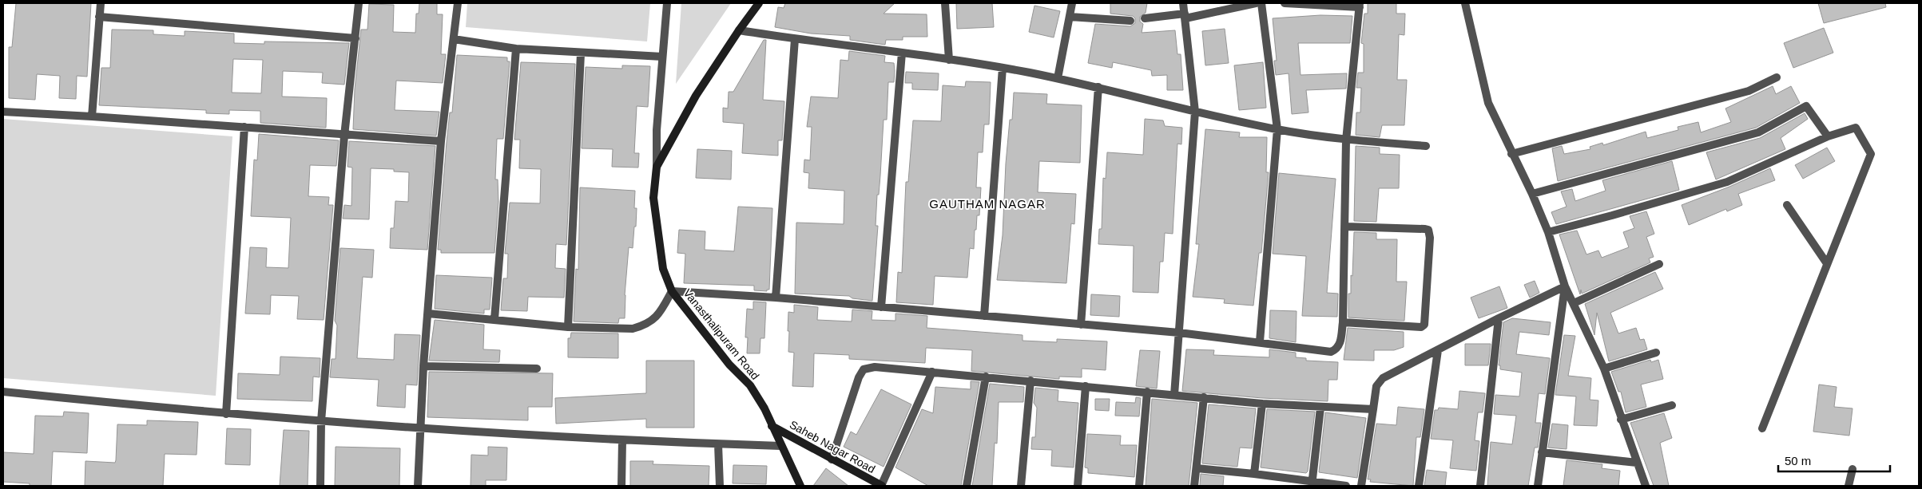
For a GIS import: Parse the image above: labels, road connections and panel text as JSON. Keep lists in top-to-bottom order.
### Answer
{
  "streets": {
    "street": ["Vanasthalipuram Road", "Saheb Nagar Road"]
  },
  "crossings": [
    ["Vanasthalipuram Road", "Saheb Nagar Road"]
  ],
  "districts": ["GAUTHAM NAGAR"],
  "scale_bar": "50 m"
}
